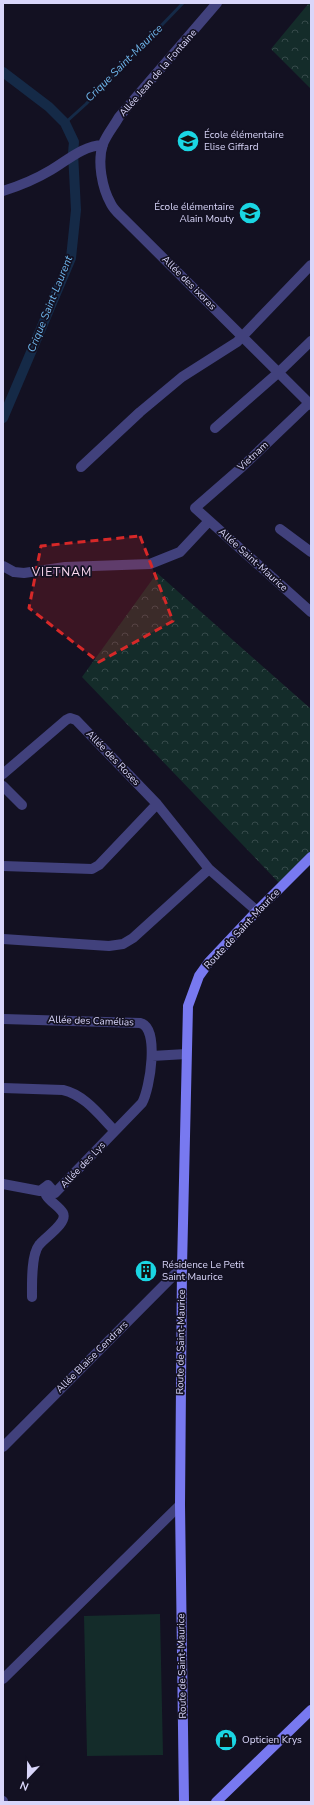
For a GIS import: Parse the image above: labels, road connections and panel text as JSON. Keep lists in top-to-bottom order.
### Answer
{
  "streets": {
    "street": [
      "Allée Jean de la Fontaine",
      "Allée des ixoras",
      "Vietnam",
      "Allée Saint-Maurice",
      "Allée des Roses",
      "Route de Saint-Maurice",
      "Allée des Camélias",
      "Allée des Lys",
      "Allée Blaise Cendrars"
    ]
  },
  "crossings": [
    ["Allée Jean de la Fontaine", "Allée des ixoras"],
    ["Allée des ixoras", "Vietnam"],
    ["Vietnam", "Allée Saint-Maurice"],
    ["Allée des Roses", "Route de Saint-Maurice"],
    ["Route de Saint-Maurice", "Allée Blaise Cendrars"],
    ["Allée des Camélias", "Allée des Lys"]
  ],
  "districts": ["VIETNAM"],
  "water": ["Crique Saint-Maurice", "Crique Saint-Laurent"],
  "places": {
    "school or university": ["École élémentaire Elise Giffard", "École élémentaire Alain Mouty"],
    "building": ["Résidence Le Petit Saint Maurice"],
    "shop": ["Opticien Krys"]
  },
  "north": "bottom"
}
